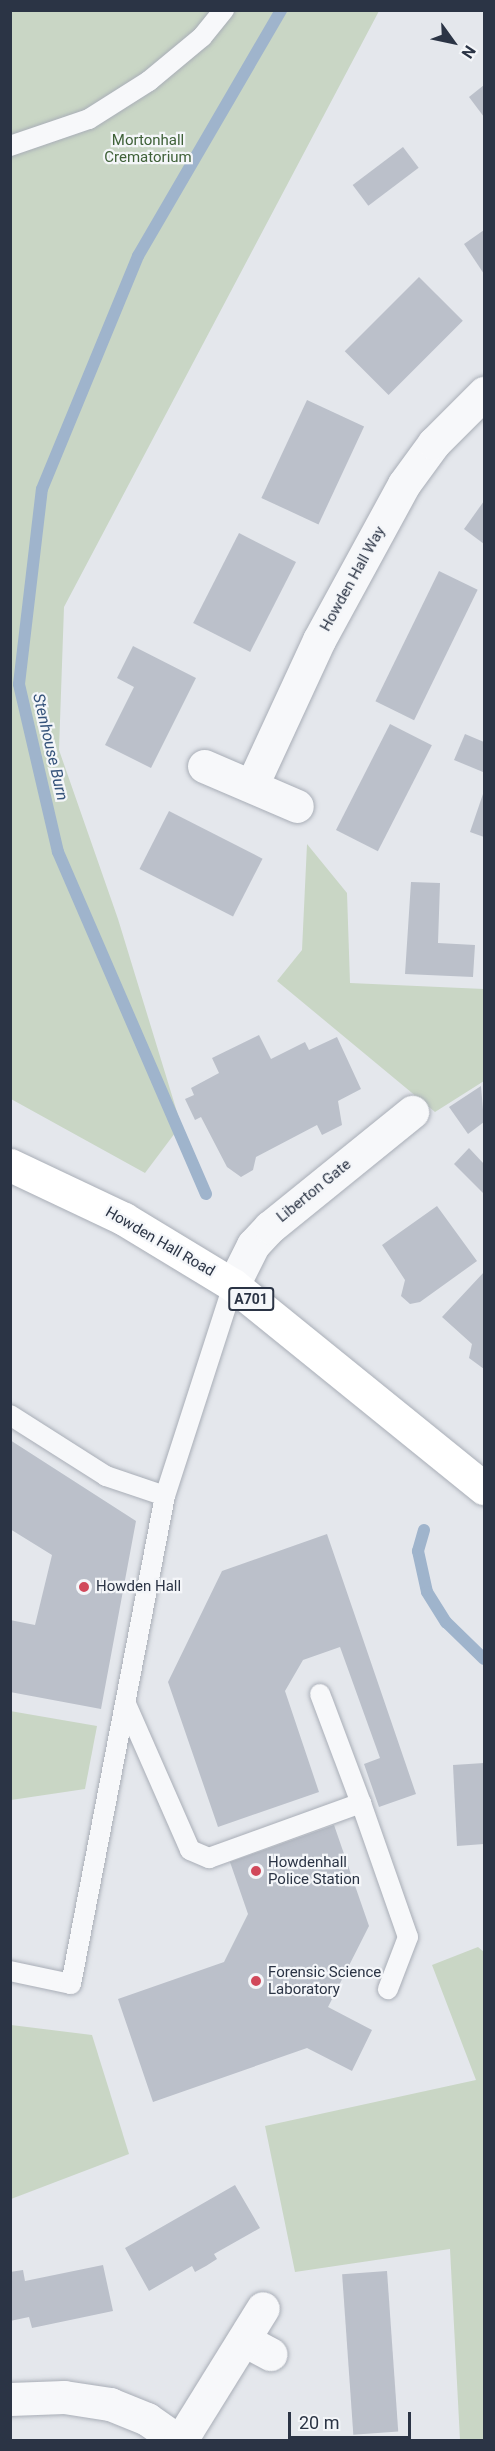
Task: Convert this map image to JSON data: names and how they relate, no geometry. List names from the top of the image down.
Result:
{
  "streets": {
    "main road": ["Howden Hall Road", "A701"],
    "street": ["Howden Hall Way", "Liberton Gate"]
  },
  "crossings": [
    ["Liberton Gate", "Howden Hall Road"]
  ],
  "water": ["Stenhouse Burn"],
  "parks": ["Mortonhall Crematorium"],
  "places": ["Howden Hall", "Howdenhall Police Station", "Forensic Science Laboratory"],
  "scale_bar": "20 m",
  "north": "bottom right"
}
